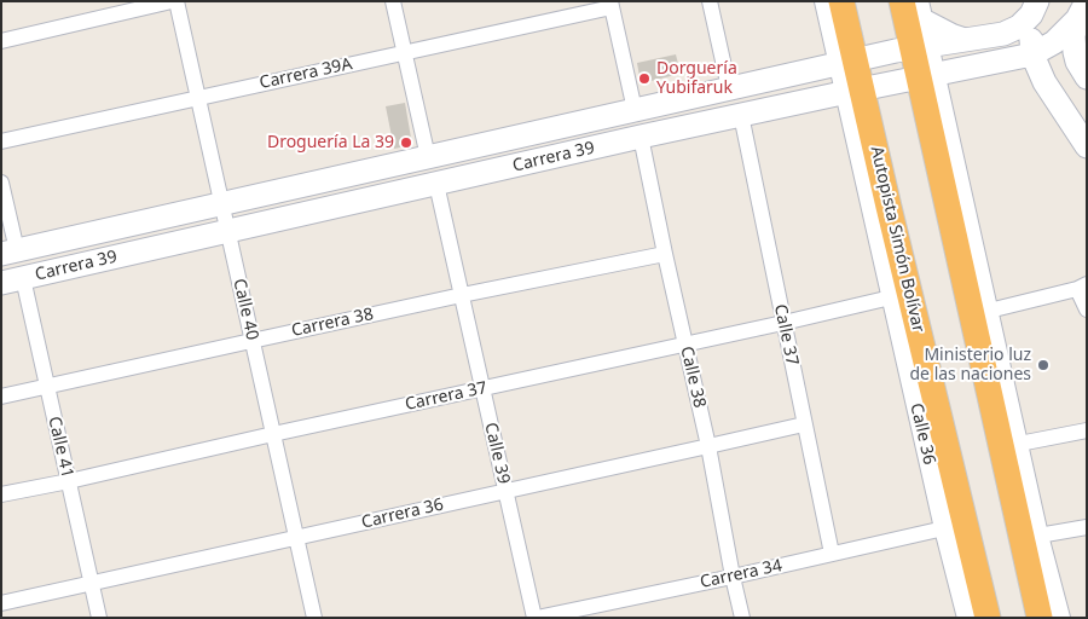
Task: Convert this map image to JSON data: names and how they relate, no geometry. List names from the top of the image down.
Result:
{
  "streets": {
    "highway": ["Autopista Simón Bolívar"],
    "main road": ["Carrera 39"],
    "street": [
      "Carrera 39A",
      "Calle 40",
      "Carrera 38",
      "Calle 37",
      "Calle 38",
      "Carrera 37",
      "Calle 36",
      "Calle 41",
      "Calle 39",
      "Carrera 36",
      "Carrera 34"
    ]
  },
  "crossings": [
    ["Carrera 39A", "Calle 40"],
    ["Carrera 39", "Autopista Simón Bolívar"],
    ["Carrera 39", "Calle 40"],
    ["Carrera 39", "Calle 37"],
    ["Carrera 39", "Calle 38"],
    ["Carrera 39", "Calle 41"],
    ["Carrera 39", "Calle 39"],
    ["Autopista Simón Bolívar", "Calle 36"],
    ["Calle 40", "Carrera 38"],
    ["Calle 40", "Carrera 37"],
    ["Calle 40", "Carrera 36"],
    ["Carrera 38", "Calle 38"],
    ["Carrera 38", "Calle 41"],
    ["Carrera 38", "Calle 39"],
    ["Calle 37", "Carrera 37"],
    ["Calle 37", "Carrera 36"],
    ["Calle 37", "Carrera 34"],
    ["Calle 38", "Carrera 37"],
    ["Calle 38", "Carrera 36"],
    ["Calle 38", "Carrera 34"],
    ["Carrera 37", "Calle 36"],
    ["Carrera 37", "Calle 41"],
    ["Carrera 37", "Calle 39"],
    ["Calle 36", "Carrera 34"],
    ["Calle 41", "Carrera 36"],
    ["Calle 39", "Carrera 36"],
    ["Calle 39", "Carrera 34"]
  ],
  "places": ["Dorguería Yubifaruk", "Droguería La 39", "Ministerio luz de las naciones"]
}
